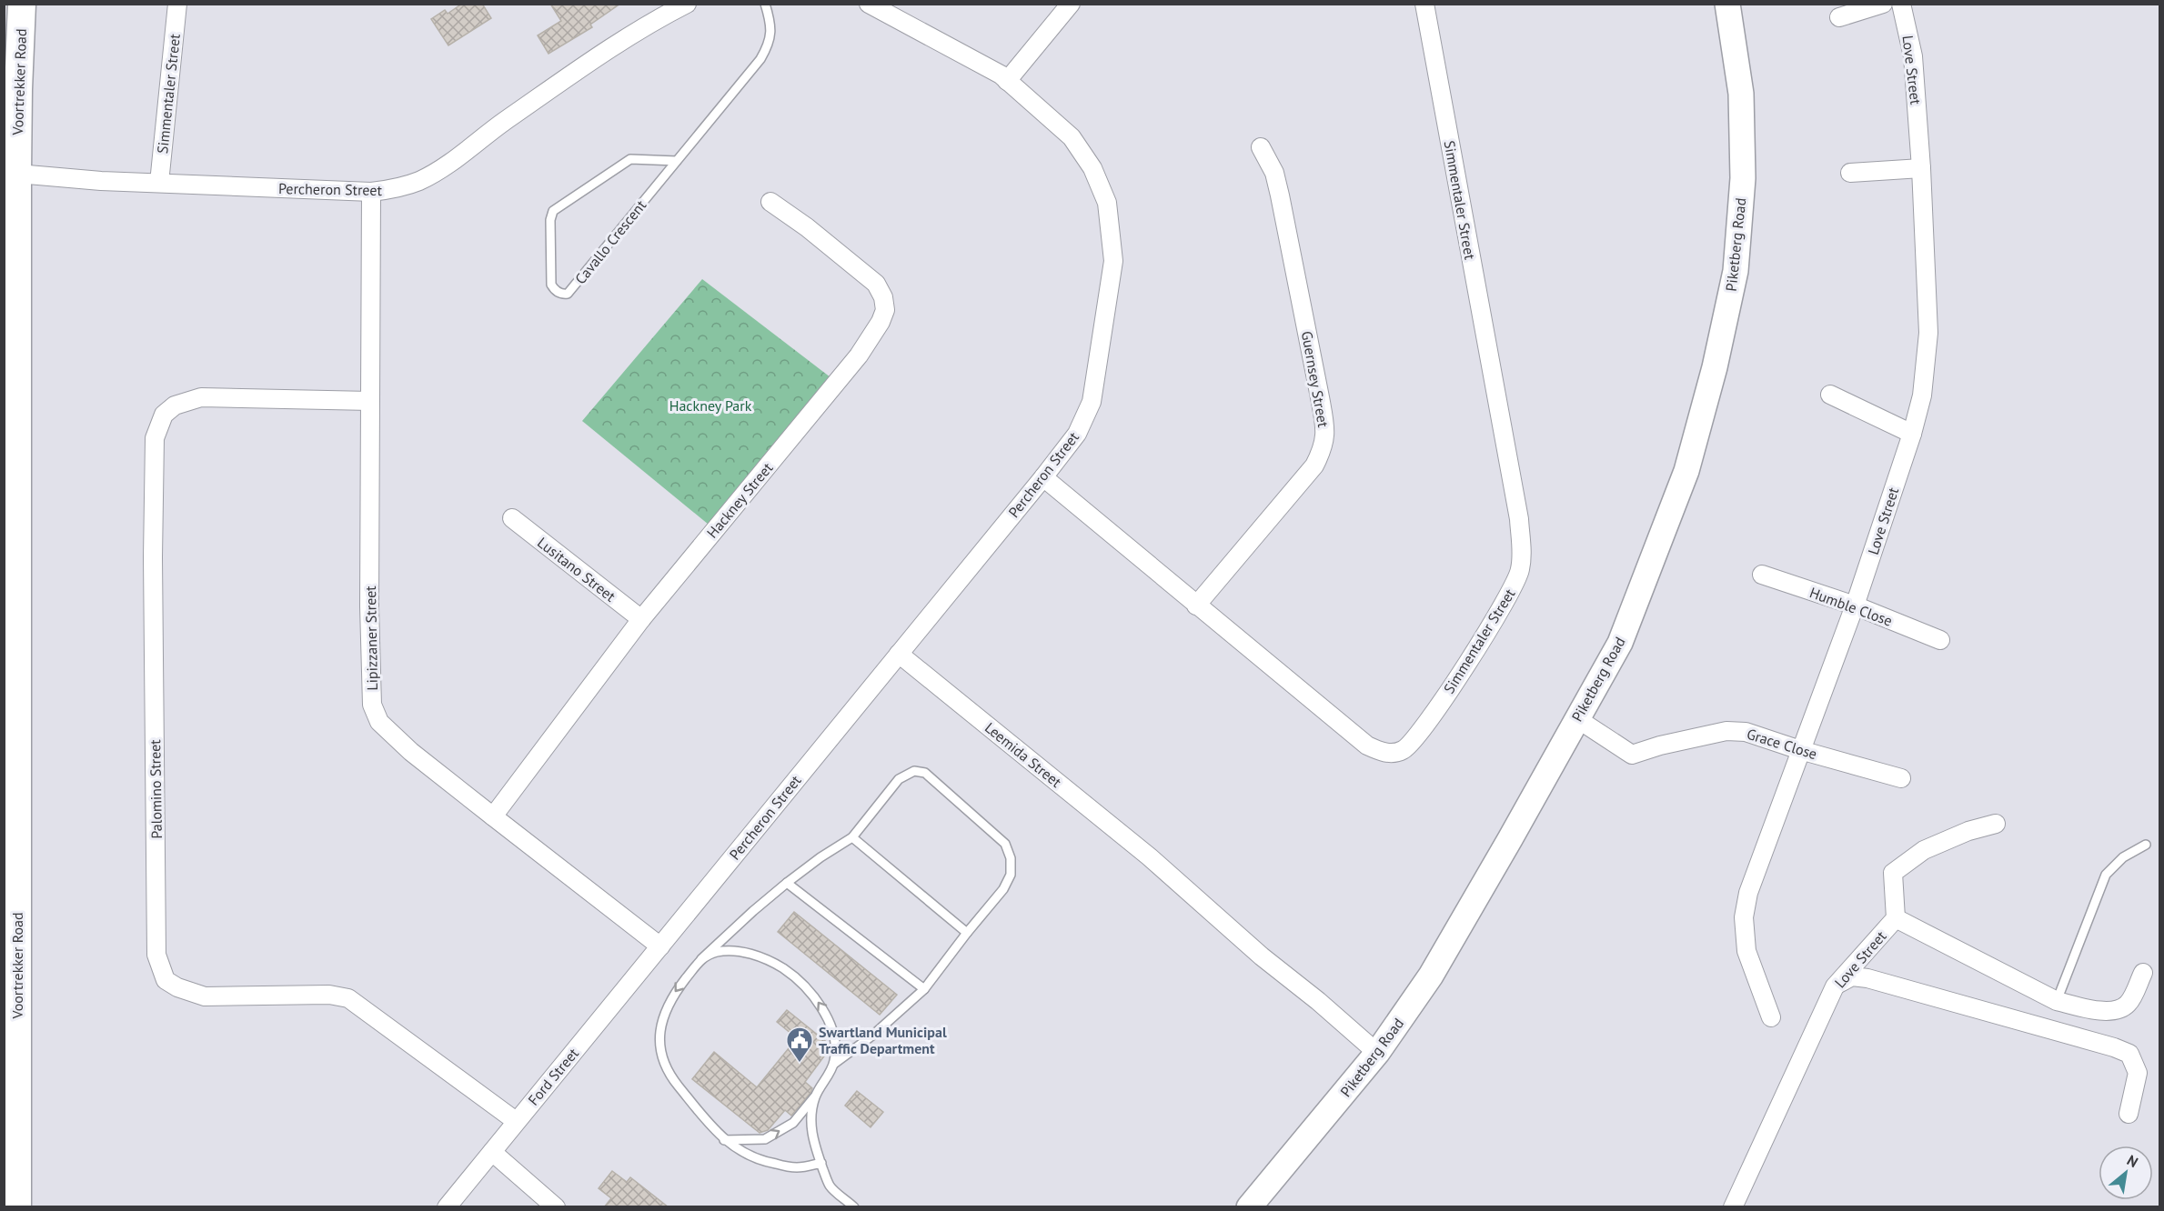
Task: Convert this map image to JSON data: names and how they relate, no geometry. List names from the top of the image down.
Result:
{
  "streets": {
    "main road": ["Voortrekker Road"],
    "street": [
      "Love Street",
      "Simmentaler Street",
      "Percheron Street",
      "Piketberg Road",
      "Guernsey Street",
      "Hackney Street",
      "Lusitano Street",
      "Humble Close",
      "Lipizzaner Street",
      "Grace Close",
      "Leemida Street",
      "Palomino Street",
      "Ford Street"
    ],
    "lane": ["Cavallo Crescent"]
  },
  "crossings": [
    ["Love Street", "Humble Close"],
    ["Love Street", "Grace Close"],
    ["Voortrekker Road", "Percheron Street"],
    ["Simmentaler Street", "Percheron Street"],
    ["Simmentaler Street", "Guernsey Street"],
    ["Percheron Street", "Lipizzaner Street"],
    ["Percheron Street", "Leemida Street"],
    ["Percheron Street", "Ford Street"],
    ["Piketberg Road", "Grace Close"],
    ["Piketberg Road", "Leemida Street"],
    ["Hackney Street", "Lusitano Street"],
    ["Hackney Street", "Lipizzaner Street"],
    ["Lipizzaner Street", "Palomino Street"],
    ["Lipizzaner Street", "Ford Street"],
    ["Palomino Street", "Ford Street"]
  ],
  "parks": ["Hackney Park"],
  "places": {
    "public building": ["Swartland Municipal Traffic Department"]
  },
  "north": "top right"
}
